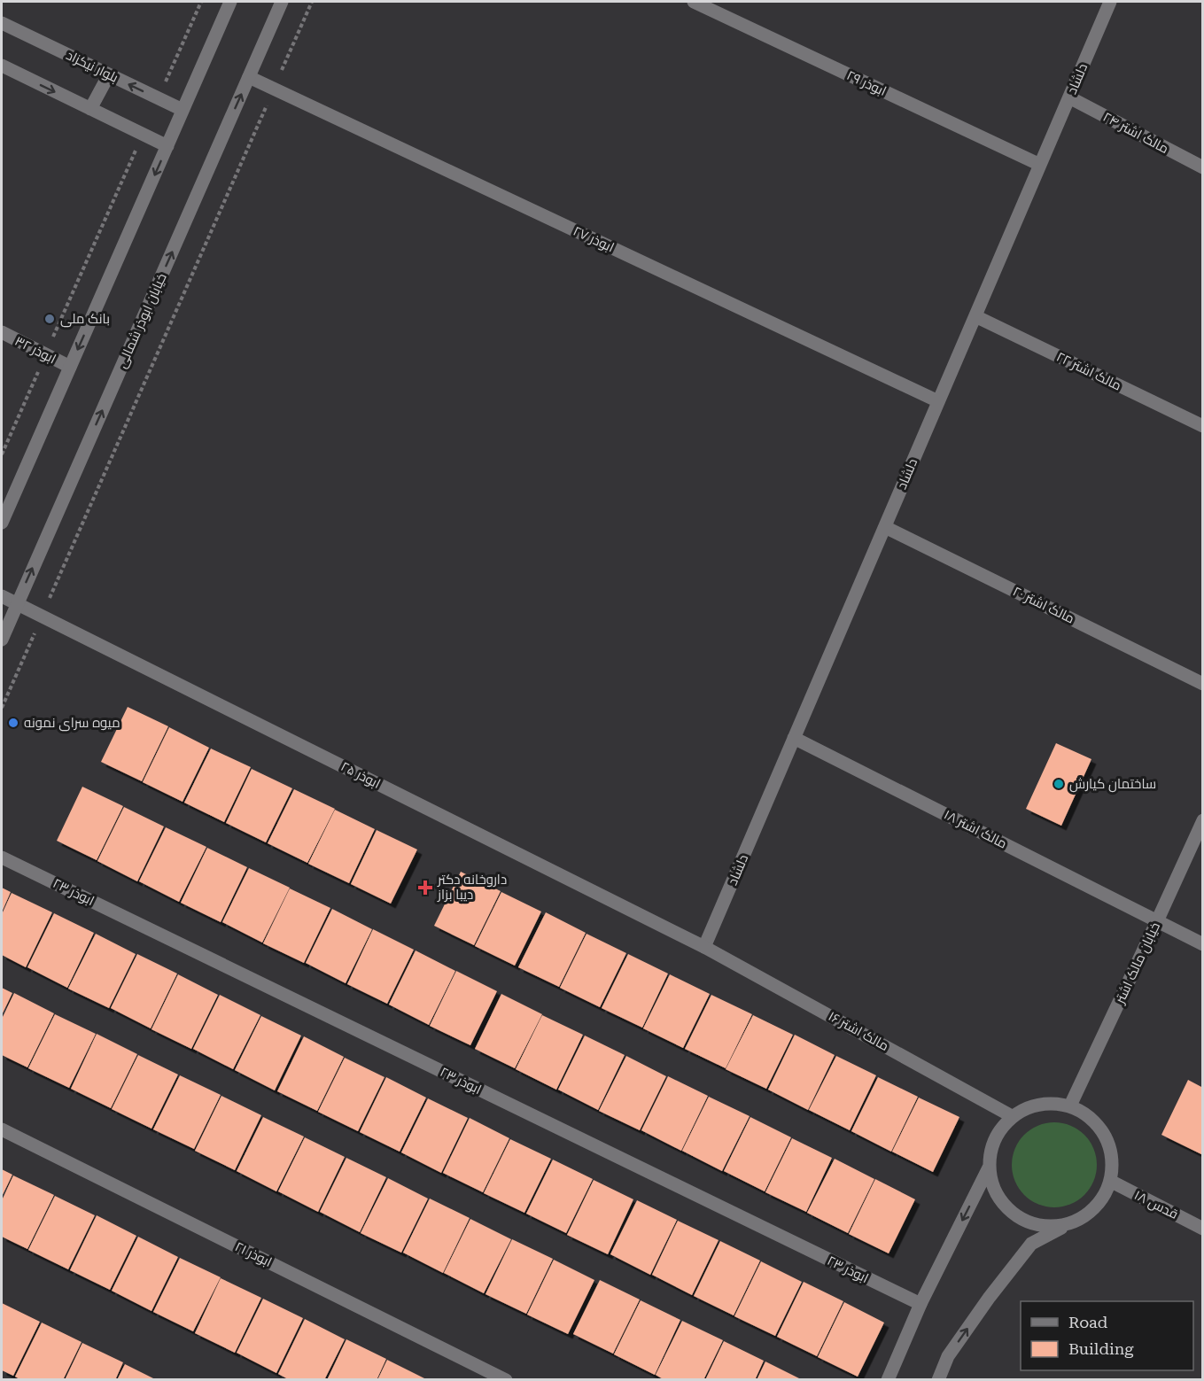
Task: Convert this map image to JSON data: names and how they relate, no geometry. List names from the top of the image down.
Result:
{
  "streets": {
    "street": [
      "بلوار نیکزاد",
      "دلشاد",
      "ابوذر ۲۹",
      "مالک اشتر ۲۴",
      "ابوذر ۲۷",
      "خیابان ابوذر شمالی",
      "ابوذر ۳۲",
      "مالک اشتر ۲۲",
      "مالک اشتر ۲۰",
      "ابوذر ۲۵",
      "مالک اشتر ۱۸",
      "ابوذر ۲۳",
      "خیابان مالک اشتر",
      "مالک اشتر ۱۶",
      "قدس ۱۸",
      "ابوذر ۲۱"
    ]
  },
  "crossings": [
    ["دلشاد", "ابوذر ۲۹"],
    ["دلشاد", "مالک اشتر ۲۴"],
    ["دلشاد", "ابوذر ۲۷"],
    ["دلشاد", "مالک اشتر ۲۲"],
    ["دلشاد", "مالک اشتر ۲۰"],
    ["دلشاد", "ابوذر ۲۵"],
    ["دلشاد", "مالک اشتر ۱۸"],
    ["دلشاد", "مالک اشتر ۱۶"],
    ["ابوذر ۲۷", "خیابان ابوذر شمالی"],
    ["خیابان ابوذر شمالی", "ابوذر ۲۵"],
    ["ابوذر ۲۵", "مالک اشتر ۱۶"],
    ["مالک اشتر ۱۸", "خیابان مالک اشتر"],
    ["خیابان مالک اشتر", "مالک اشتر ۱۶"],
    ["خیابان مالک اشتر", "قدس ۱۸"],
    ["مالک اشتر ۱۶", "قدس ۱۸"]
  ],
  "places": {
    "other": ["بانک ملی", "میوه سرای نمونه", "ساختمان کیارش"],
    "health": ["داروخانه دکتر دیبا بزاز"]
  },
  "legend": ["Road", "Building"]
}
